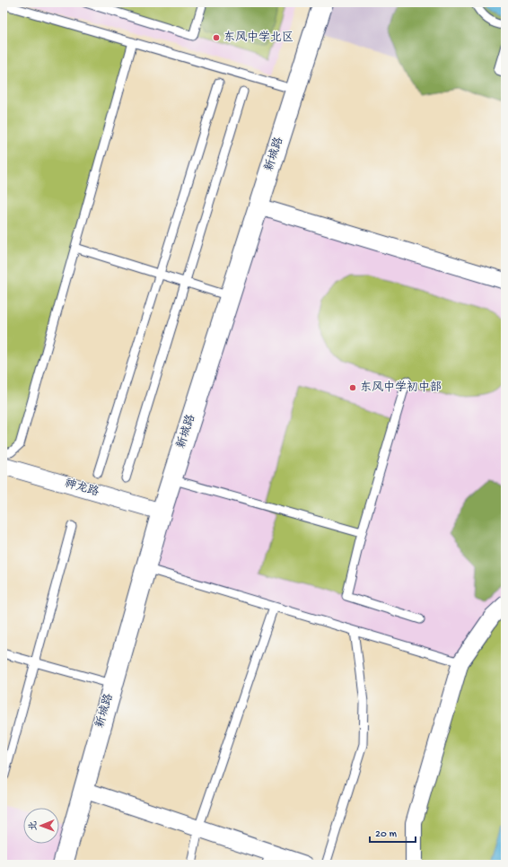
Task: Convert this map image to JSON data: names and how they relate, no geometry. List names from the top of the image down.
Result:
{
  "streets": {
    "street": ["新城路", "神龙路"]
  },
  "crossings": [
    ["新城路", "神龙路"]
  ],
  "places": ["东风中学北区", "东风中学初中部"],
  "scale_bar": "20 m",
  "north": "left"
}
